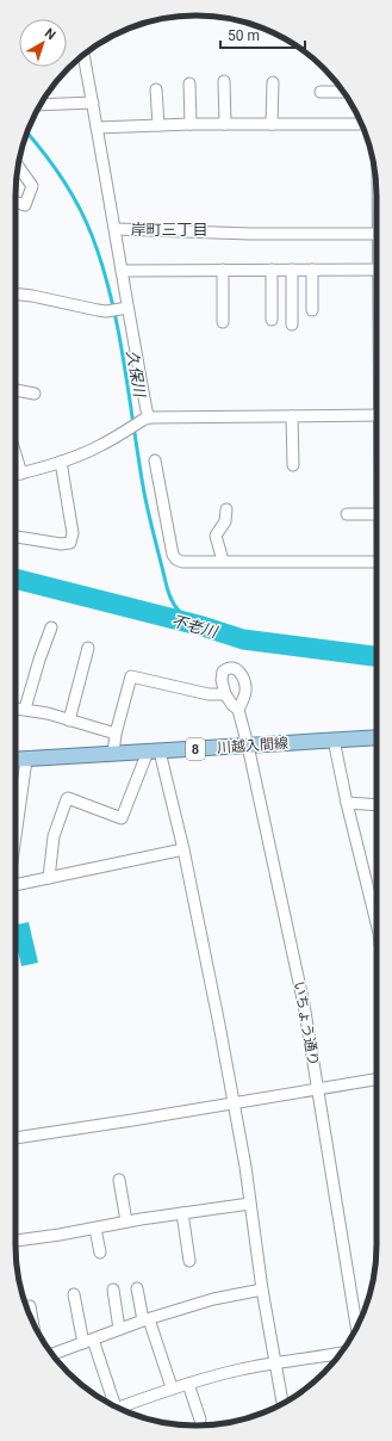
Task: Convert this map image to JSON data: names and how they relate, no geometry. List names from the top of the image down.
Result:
{
  "streets": {
    "main road": ["川越入間線", "8"],
    "street": ["いちょう通り"]
  },
  "crossings": [
    ["川越入間線", "いちょう通り"]
  ],
  "districts": ["岸町三丁目"],
  "water": ["久保川", "不老川"],
  "scale_bar": "50 m",
  "north": "top right"
}
